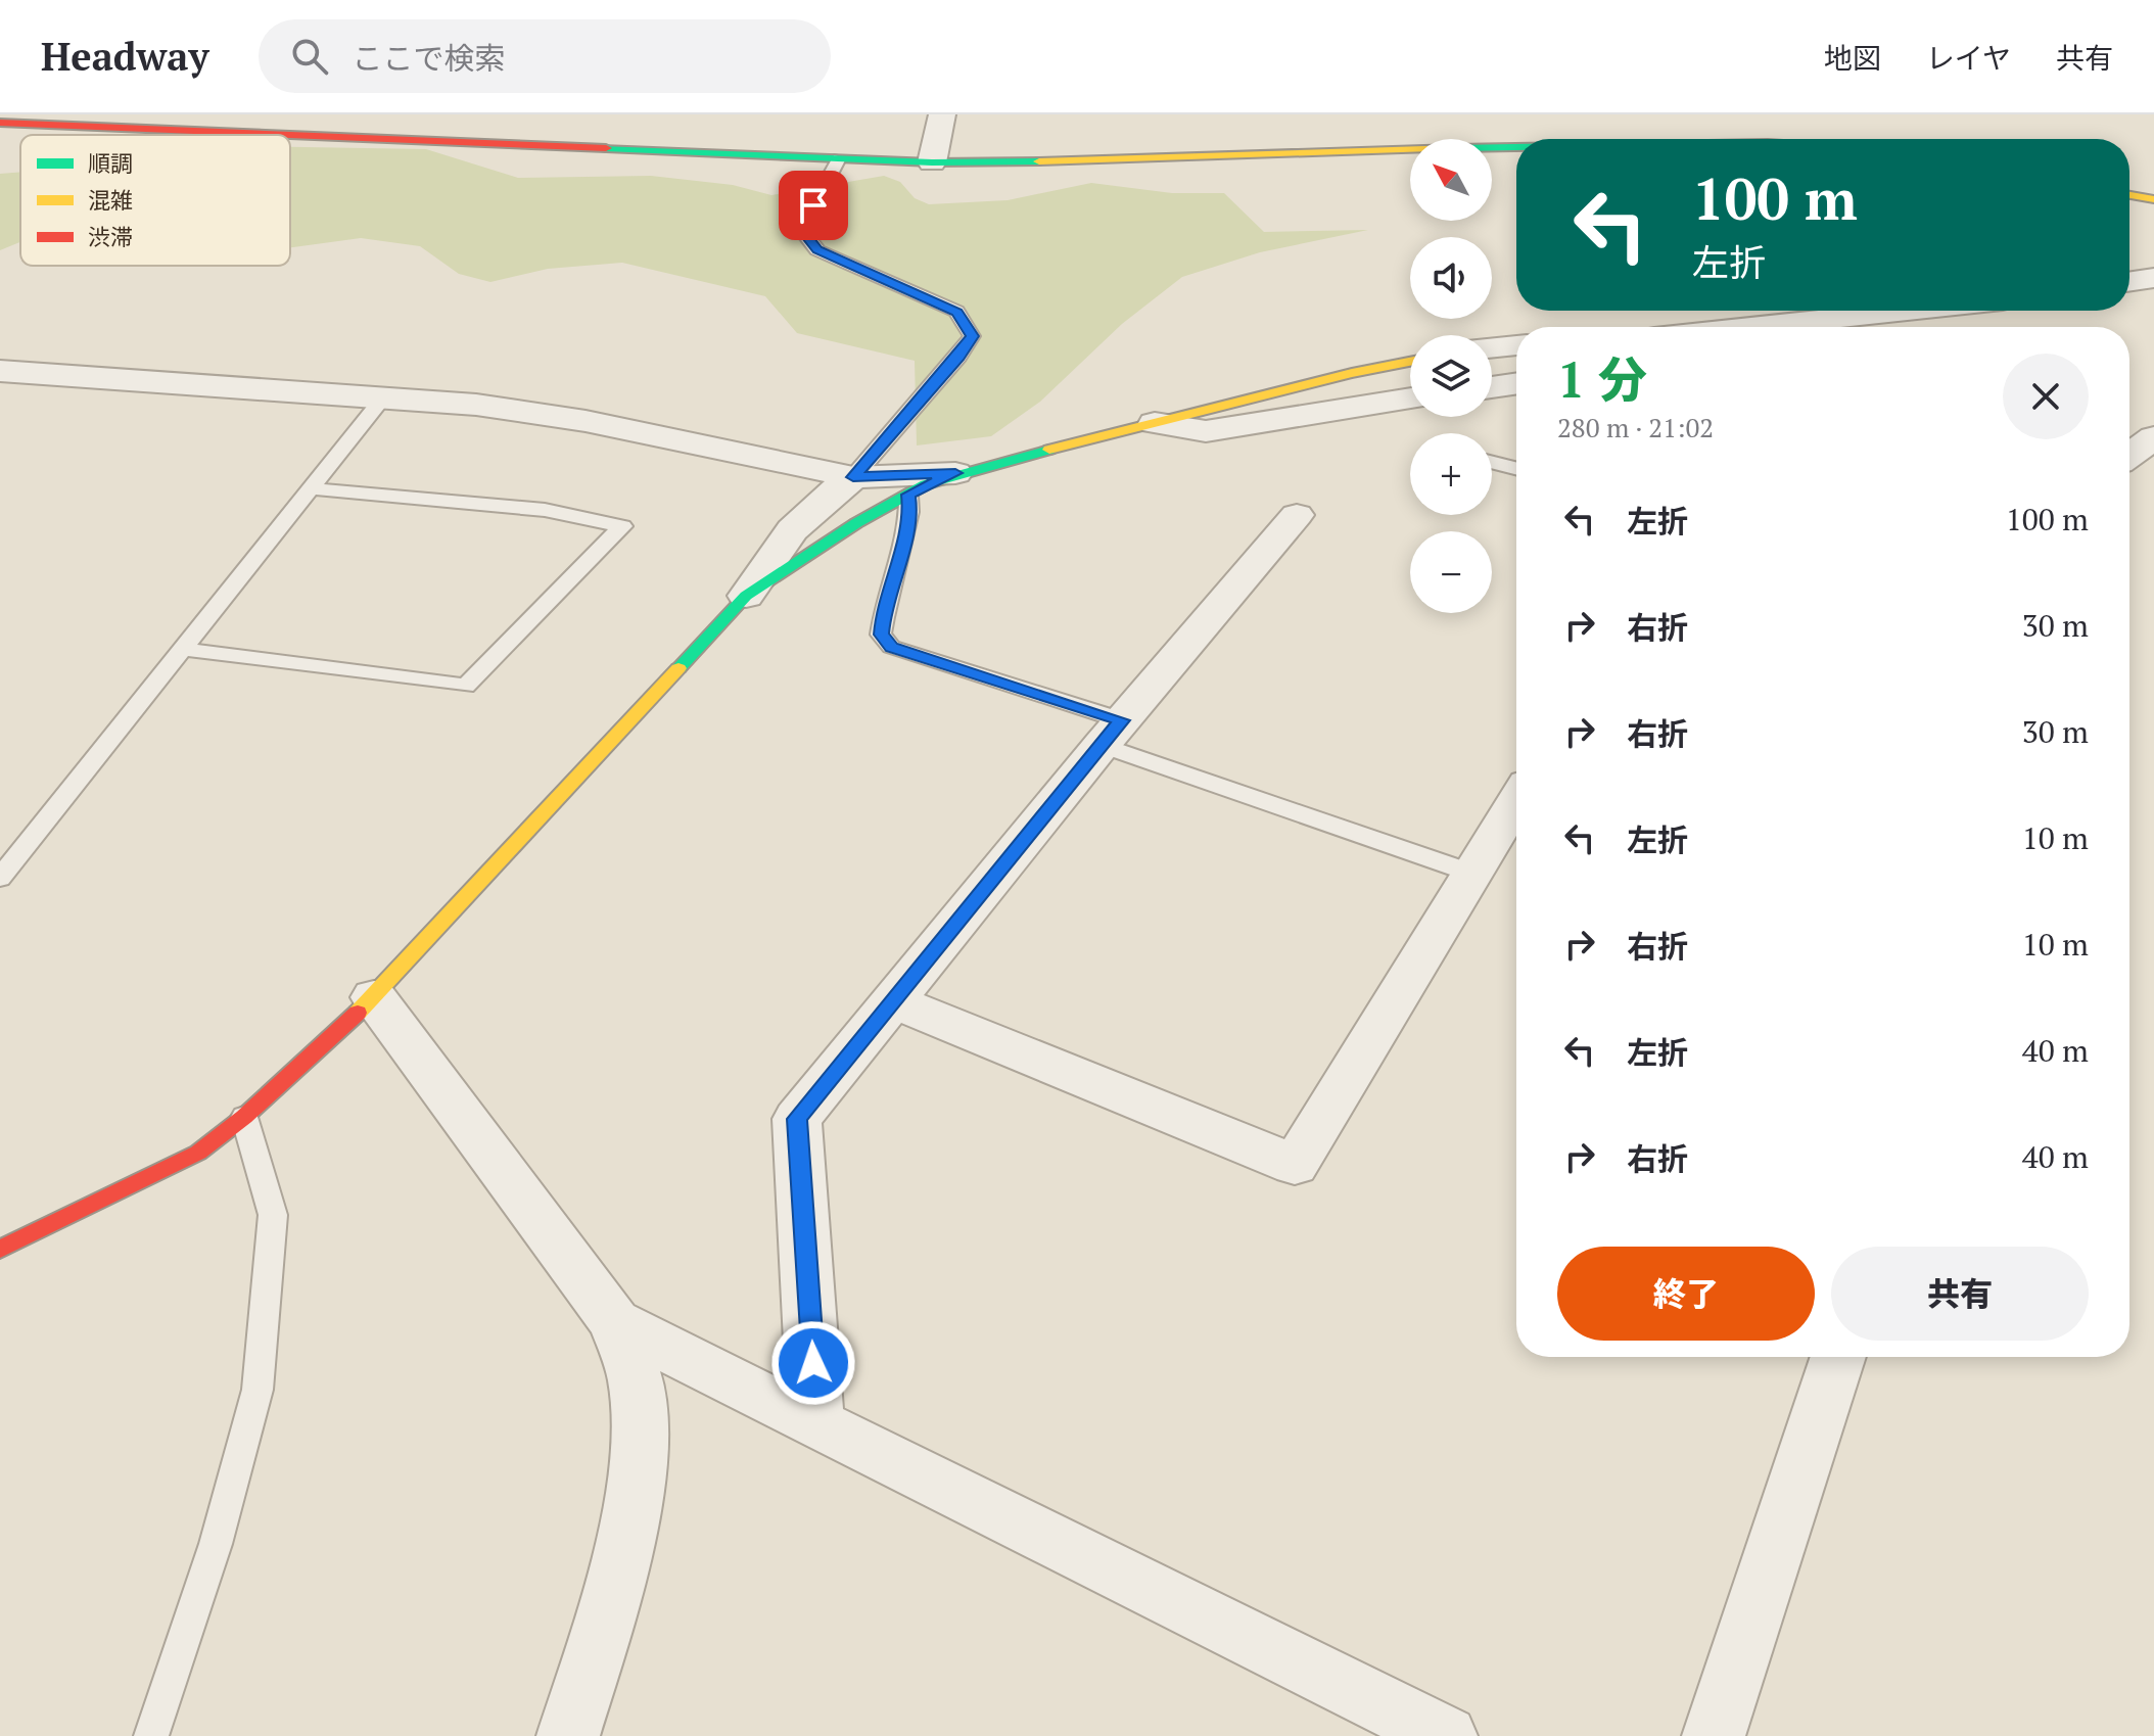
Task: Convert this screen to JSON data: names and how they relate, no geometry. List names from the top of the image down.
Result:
{
  "legend": ["順調", "混雑", "渋滞"],
  "north": "top left",
  "page": {
    "header": "Headway",
    "search": "ここで検索",
    "nav": ["地図", "レイヤ", "共有"],
    "map_buttons": ["+", "−"],
    "turn": ["100 m", "左折"],
    "heading": ["1 分", "280 m · 21:02"],
    "list": [
      {
        "name": "左折",
        "value": "100 m"
      },
      {
        "name": "右折",
        "value": "30 m"
      },
      {
        "name": "右折",
        "value": "30 m"
      },
      {
        "name": "左折",
        "value": "10 m"
      },
      {
        "name": "右折",
        "value": "10 m"
      },
      {
        "name": "左折",
        "value": "40 m"
      },
      {
        "name": "右折",
        "value": "40 m"
      }
    ],
    "buttons": ["終了", "共有"]
  }
}
